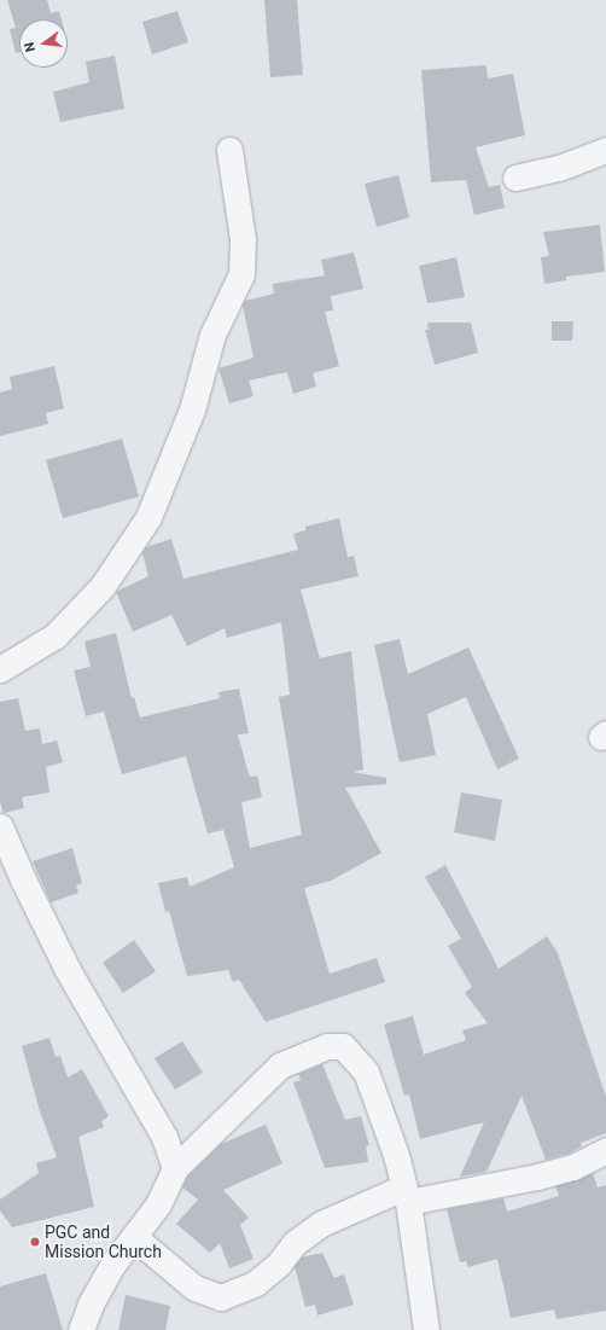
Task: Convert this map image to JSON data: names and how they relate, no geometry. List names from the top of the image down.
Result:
{
  "places": ["PGC and Mission Church"],
  "north": "left"
}
